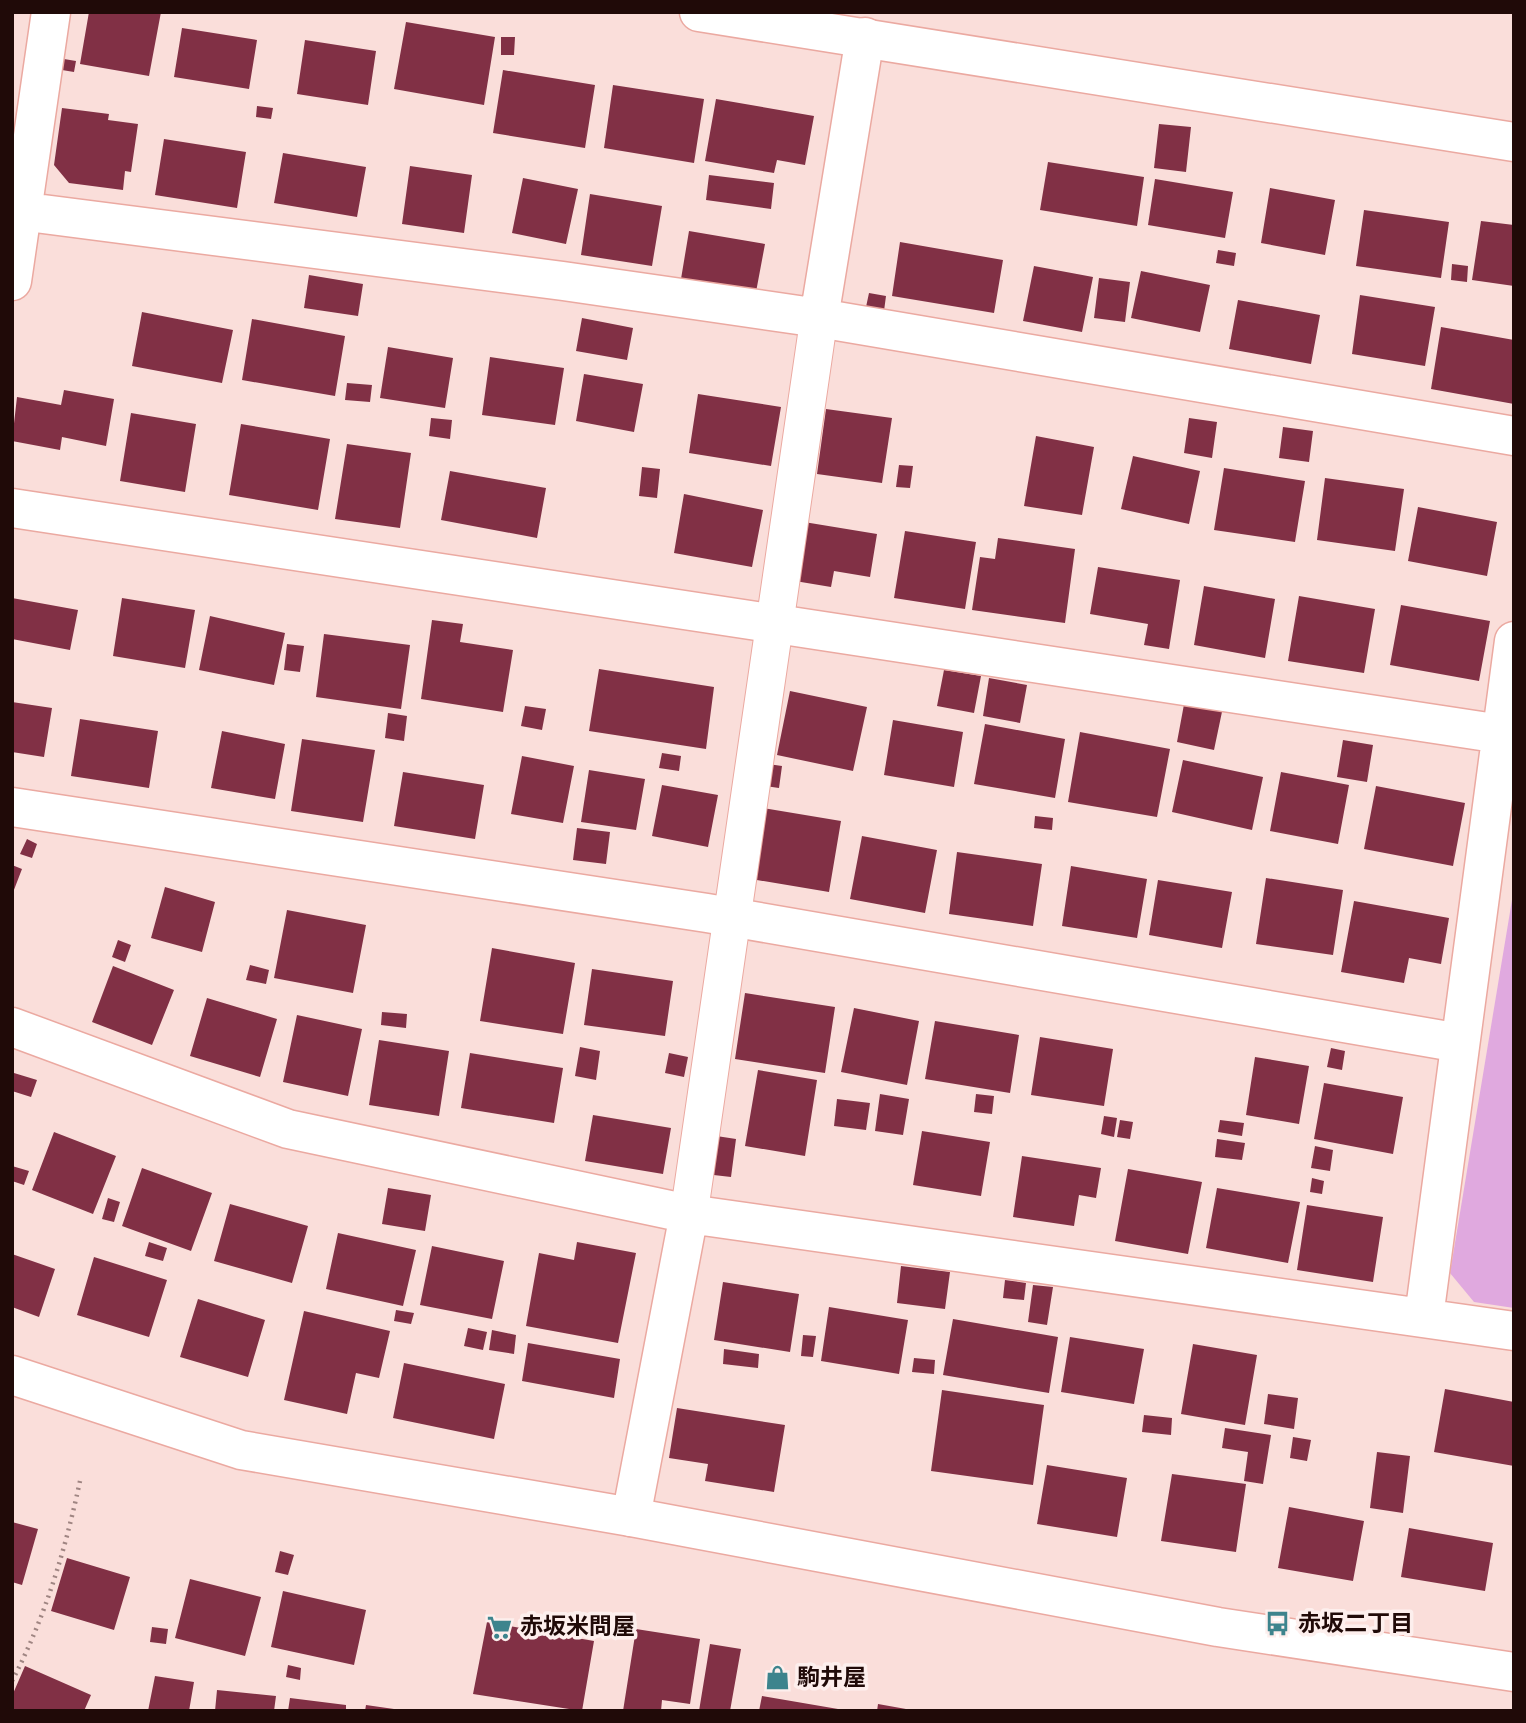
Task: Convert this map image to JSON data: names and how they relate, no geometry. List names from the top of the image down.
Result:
{
  "places": {
    "bus stop": ["赤坂二丁目"],
    "supermarket": ["赤坂米問屋"],
    "shop": ["駒井屋"]
  }
}
